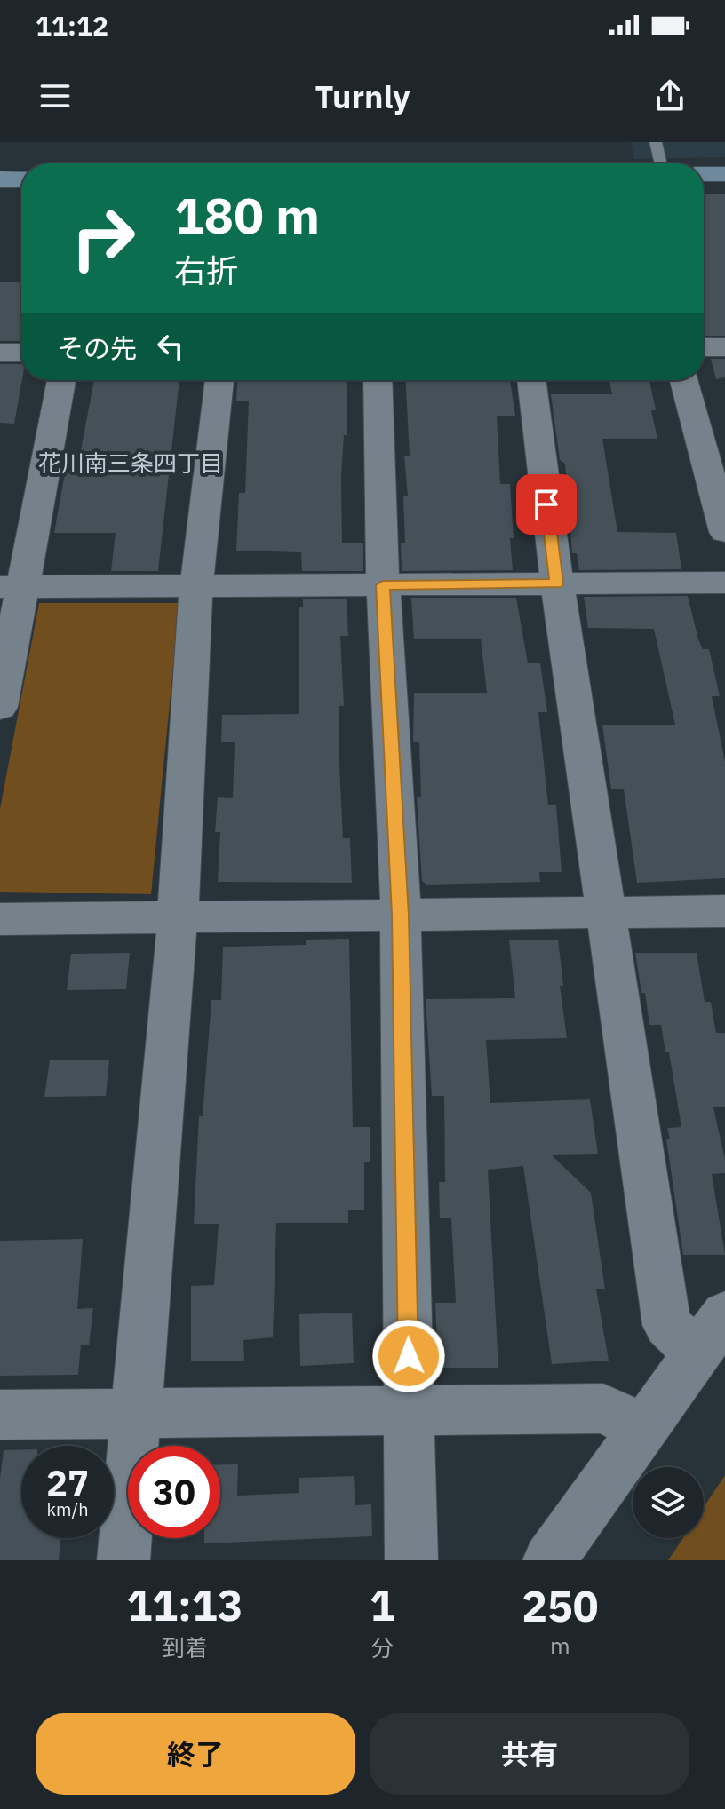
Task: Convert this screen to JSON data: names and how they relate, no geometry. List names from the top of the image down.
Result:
{
  "districts": ["花川南三条四丁目"],
  "page": {
    "status": "11:12",
    "header": "Turnly",
    "turn": ["180 m", "右折"],
    "then": "その先",
    "speed": "27 km/h",
    "limit": "30",
    "eta": [
      "11:13",
      "到着",
      "1",
      "分",
      "250",
      "m"
    ],
    "buttons": ["終了", "共有"]
  }
}
